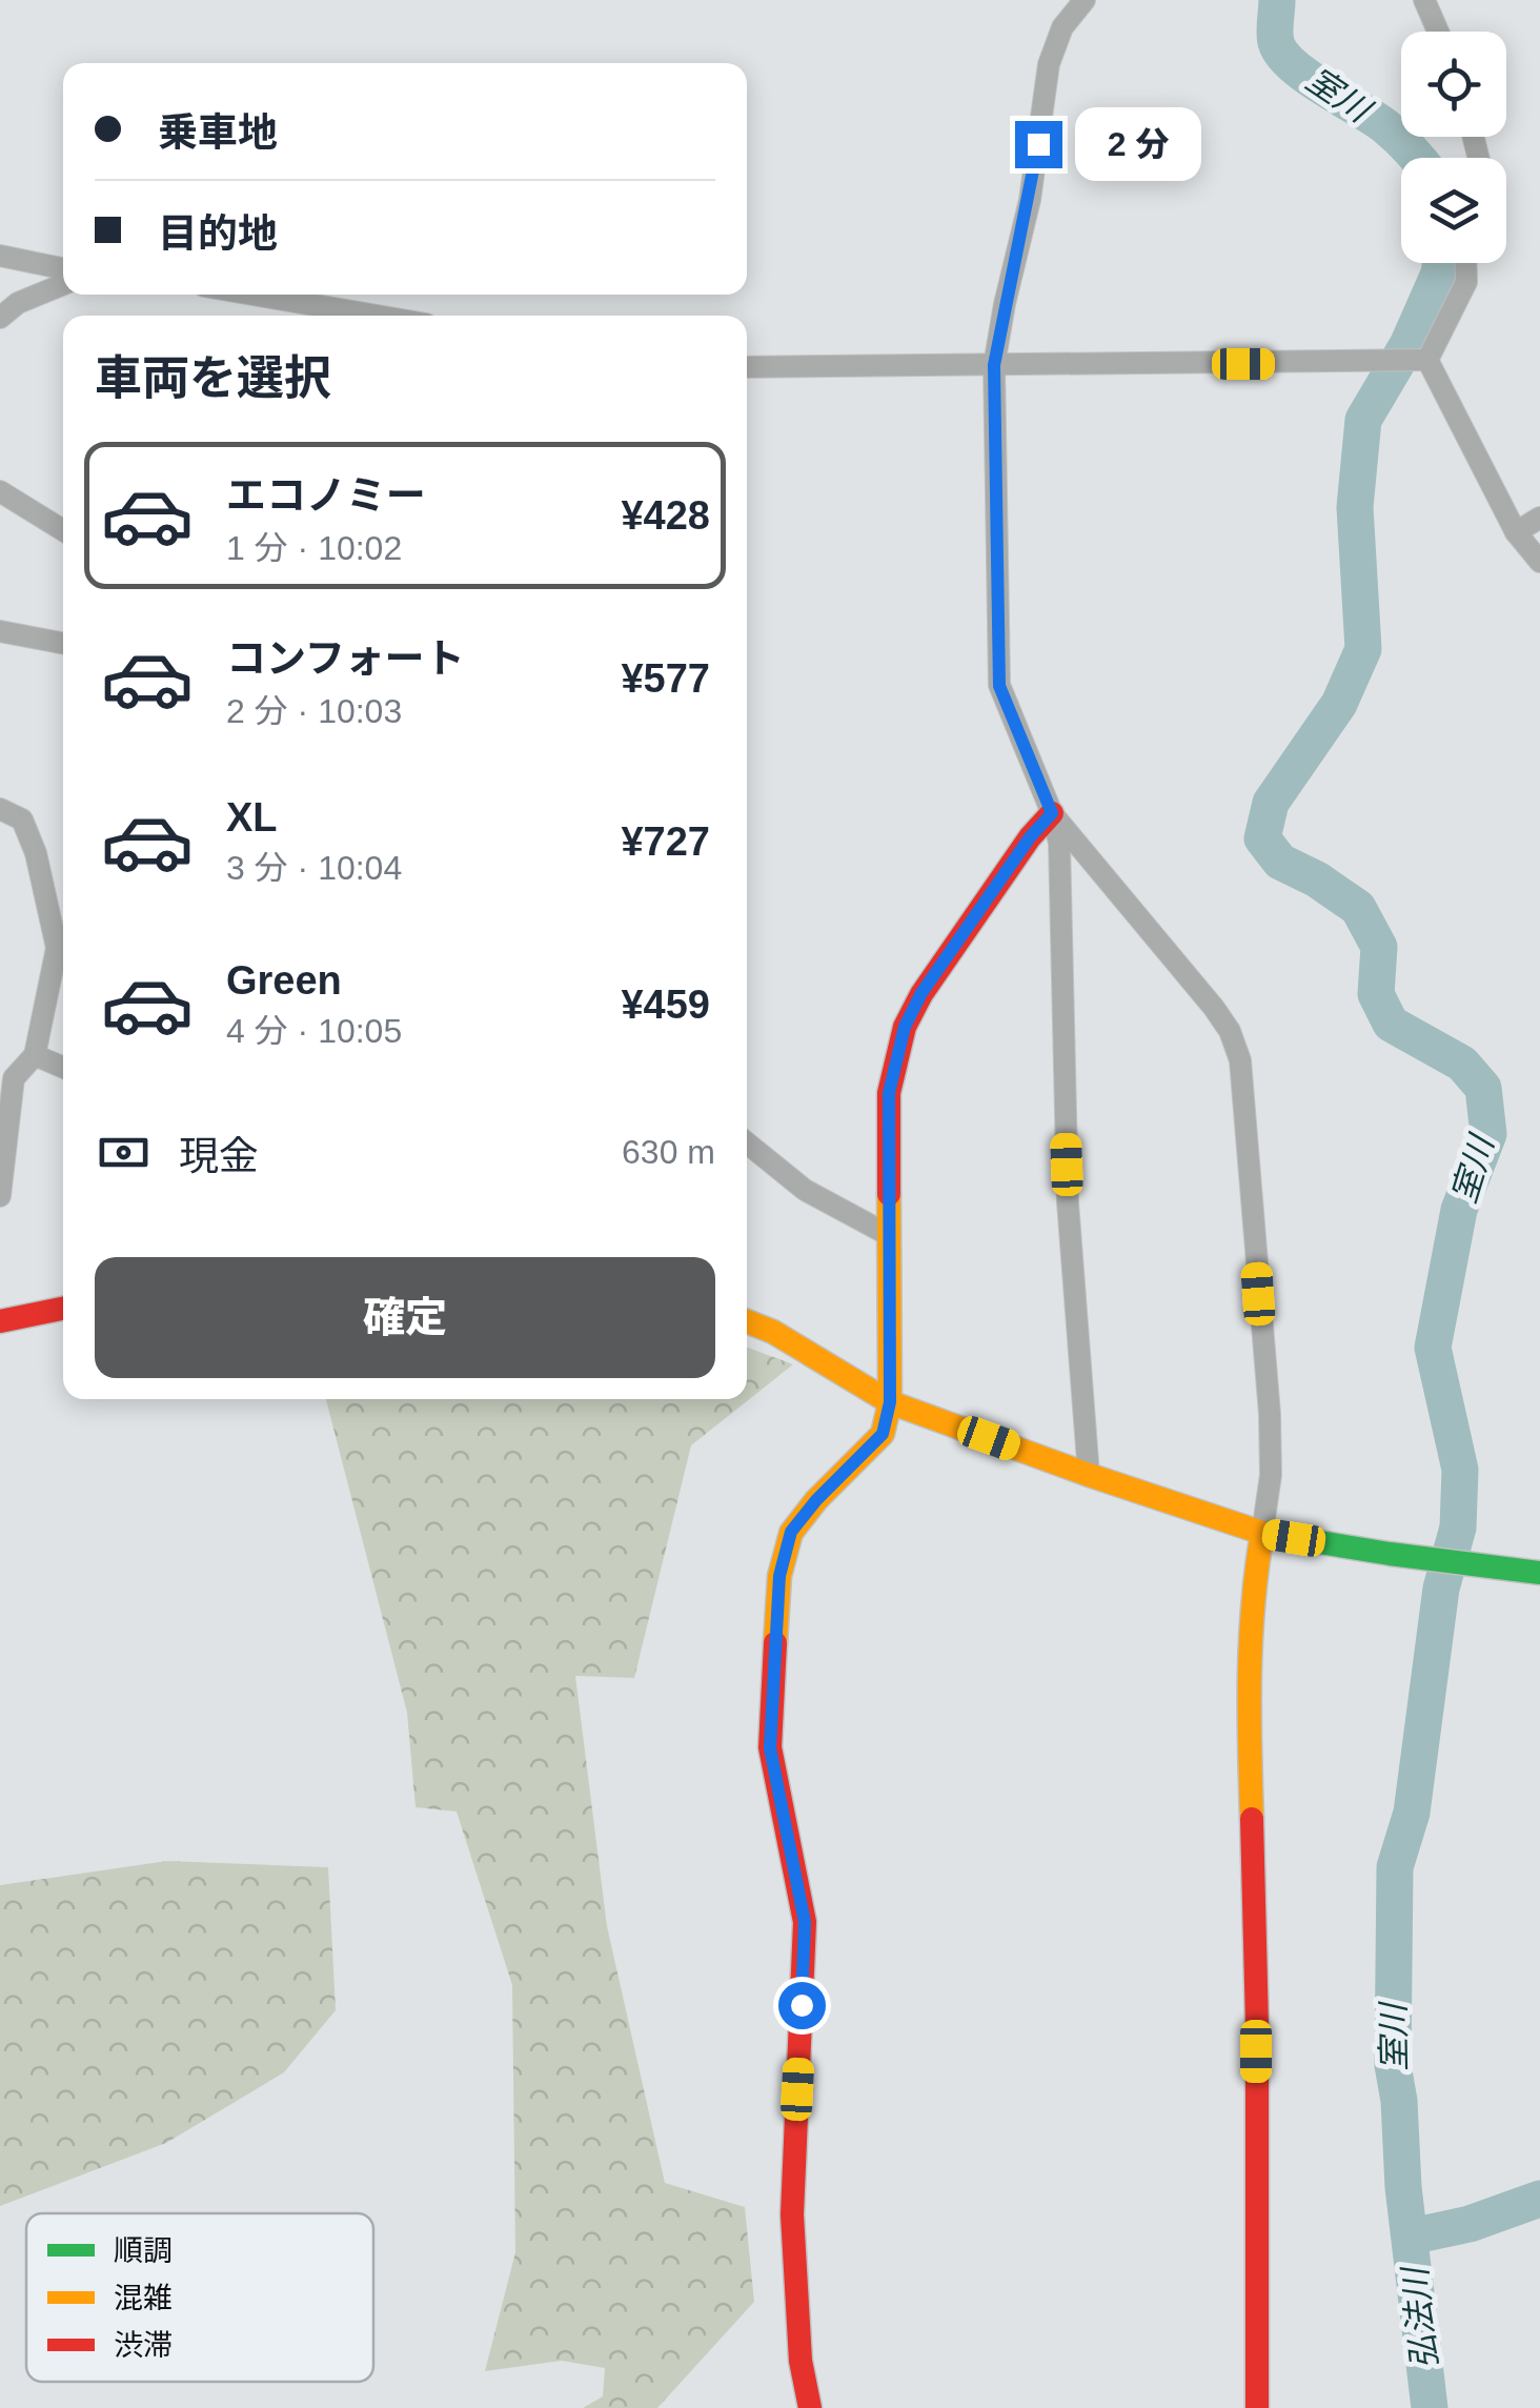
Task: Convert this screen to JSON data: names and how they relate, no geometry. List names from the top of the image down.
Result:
{
  "water": ["室川", "弘法川"],
  "legend": ["順調", "混雑", "渋滞"],
  "page": {
    "banner": ["乗車地", "目的地"],
    "bubble": "2 分",
    "heading": "車両を選択",
    "list": [
      {
        "name": "エコノミー",
        "note": "1 分 · 10:02",
        "value": "¥428"
      },
      {
        "name": "コンフォート",
        "note": "2 分 · 10:03",
        "value": "¥577"
      },
      {
        "name": "XL",
        "note": "3 分 · 10:04",
        "value": "¥727"
      },
      {
        "name": "Green",
        "note": "4 分 · 10:05",
        "value": "¥459"
      }
    ],
    "pay": ["現金", "630 m"],
    "buttons": "確定"
  }
}
